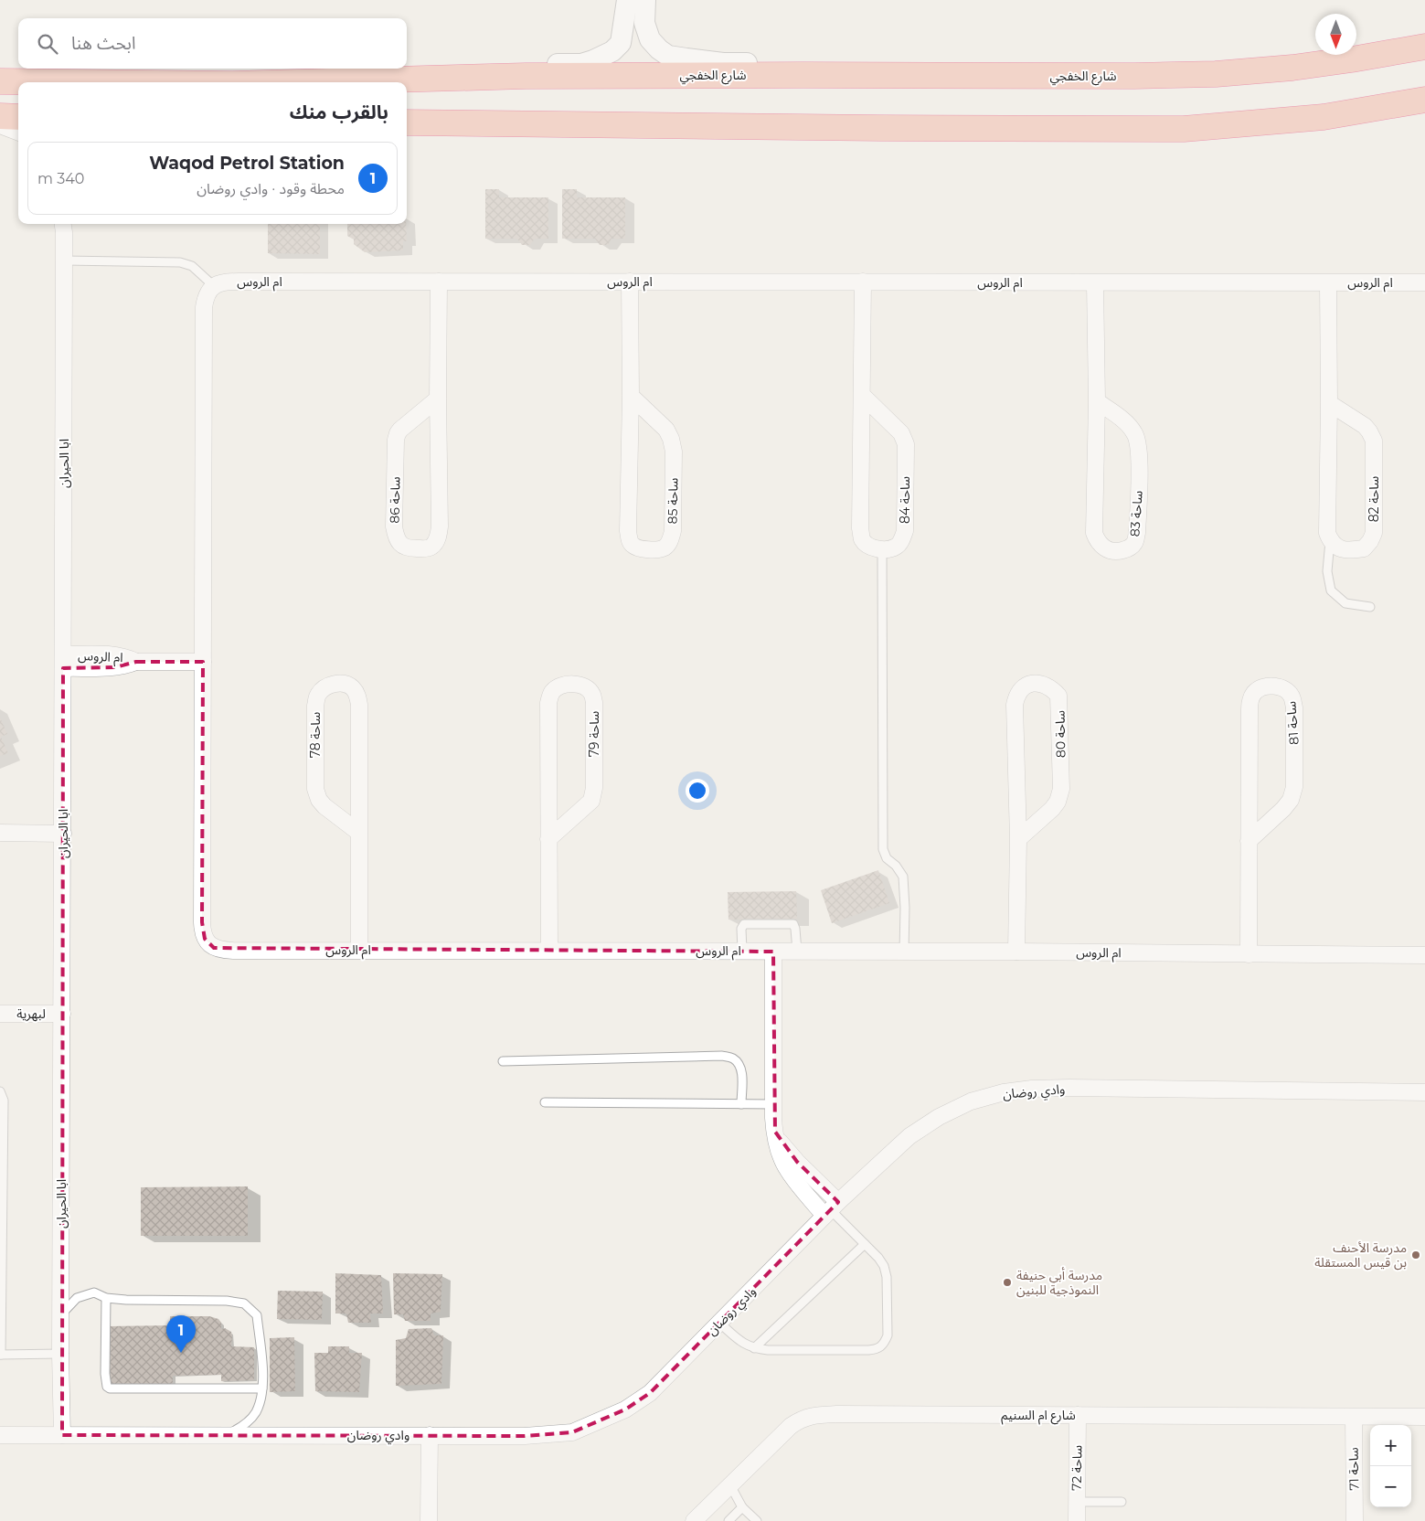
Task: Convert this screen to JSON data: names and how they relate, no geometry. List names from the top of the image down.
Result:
{
  "streets": {
    "highway": ["شارع الخفجي"],
    "street": [
      "ام الروس",
      "ابا الحيران",
      "ساحة 82",
      "ساحة 86",
      "ساحة 84",
      "ساحة 85",
      "ساحة 83",
      "ساحة 81",
      "ساحة 79",
      "ساحة 80",
      "ساحة 78",
      "لبهرية",
      "وادي روضان",
      "شارع ام السنيم",
      "ساحة 72",
      "ساحة 71"
    ]
  },
  "crossings": [
    ["ام الروس", "ابا الحيران"],
    ["ام الروس", "ساحة 86"],
    ["ام الروس", "ساحة 85"],
    ["ام الروس", "ساحة 83"],
    ["ام الروس", "ساحة 81"],
    ["ام الروس", "ساحة 79"],
    ["ام الروس", "ساحة 80"],
    ["ام الروس", "ساحة 78"],
    ["ابا الحيران", "لبهرية"],
    ["ابا الحيران", "وادي روضان"],
    ["شارع ام السنيم", "ساحة 72"],
    ["شارع ام السنيم", "ساحة 71"]
  ],
  "places": ["مدرسة الأحنف بن قيس المستقلة", "مدرسة أبي حنيفة النموذجية للبنين"],
  "north": "bottom",
  "page": {
    "search": "ابحث هنا",
    "heading": "بالقرب منك",
    "list": [
      {
        "mark": "1",
        "name": "Waqod Petrol Station",
        "note": "محطة وقود · وادي روضان",
        "value": "340 m"
      }
    ],
    "pins": "1",
    "map_buttons": ["+", "−"]
  }
}
